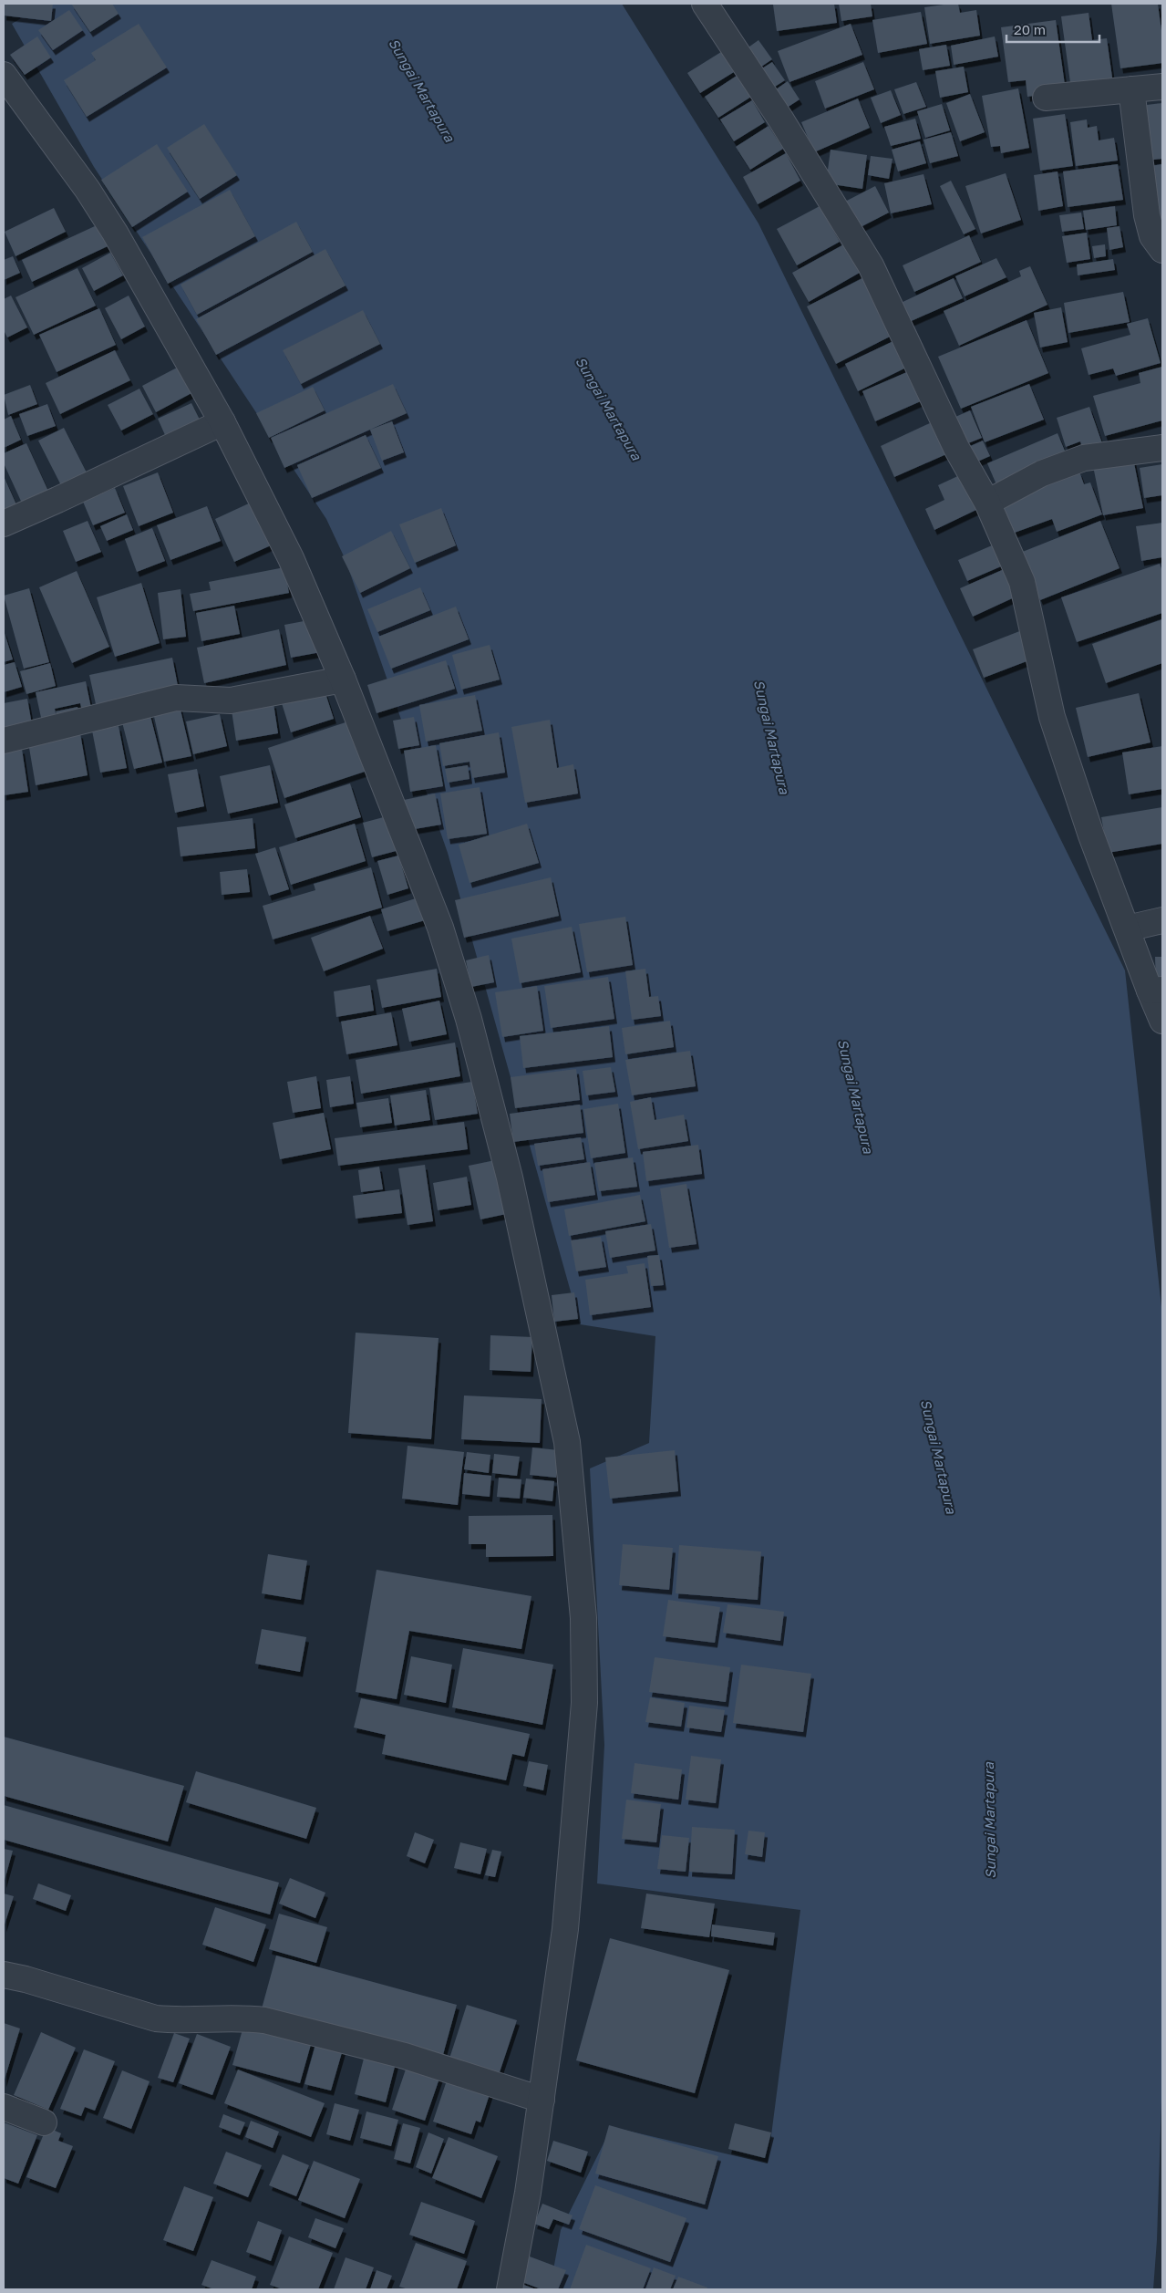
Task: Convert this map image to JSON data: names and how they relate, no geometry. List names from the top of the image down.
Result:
{
  "water": ["Sungai Martapura"],
  "scale_bar": "20 m"
}
